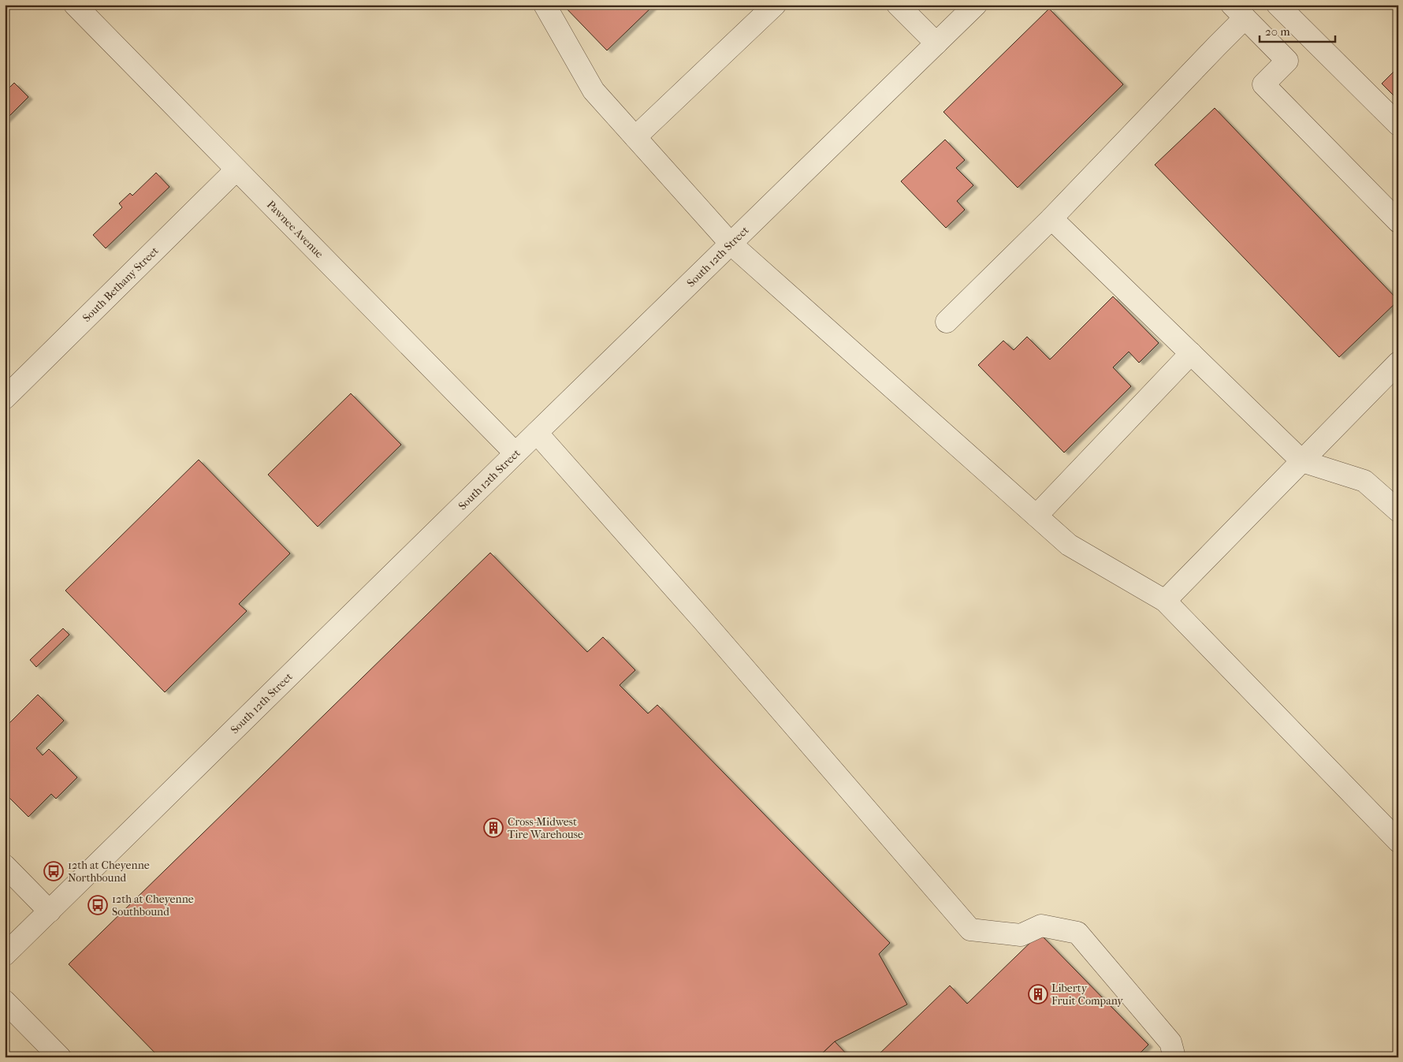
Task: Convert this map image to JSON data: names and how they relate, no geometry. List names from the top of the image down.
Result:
{
  "streets": {
    "street": ["Pawnee Avenue", "South 12th Street", "South Bethany Street"]
  },
  "crossings": [
    ["Pawnee Avenue", "South 12th Street"],
    ["Pawnee Avenue", "South Bethany Street"]
  ],
  "places": {
    "building": ["Cross-Midwest Tire Warehouse", "Liberty Fruit Company"],
    "bus stop": ["12th at Cheyenne Northbound", "12th at Cheyenne Southbound"]
  },
  "scale_bar": "20 m"
}
